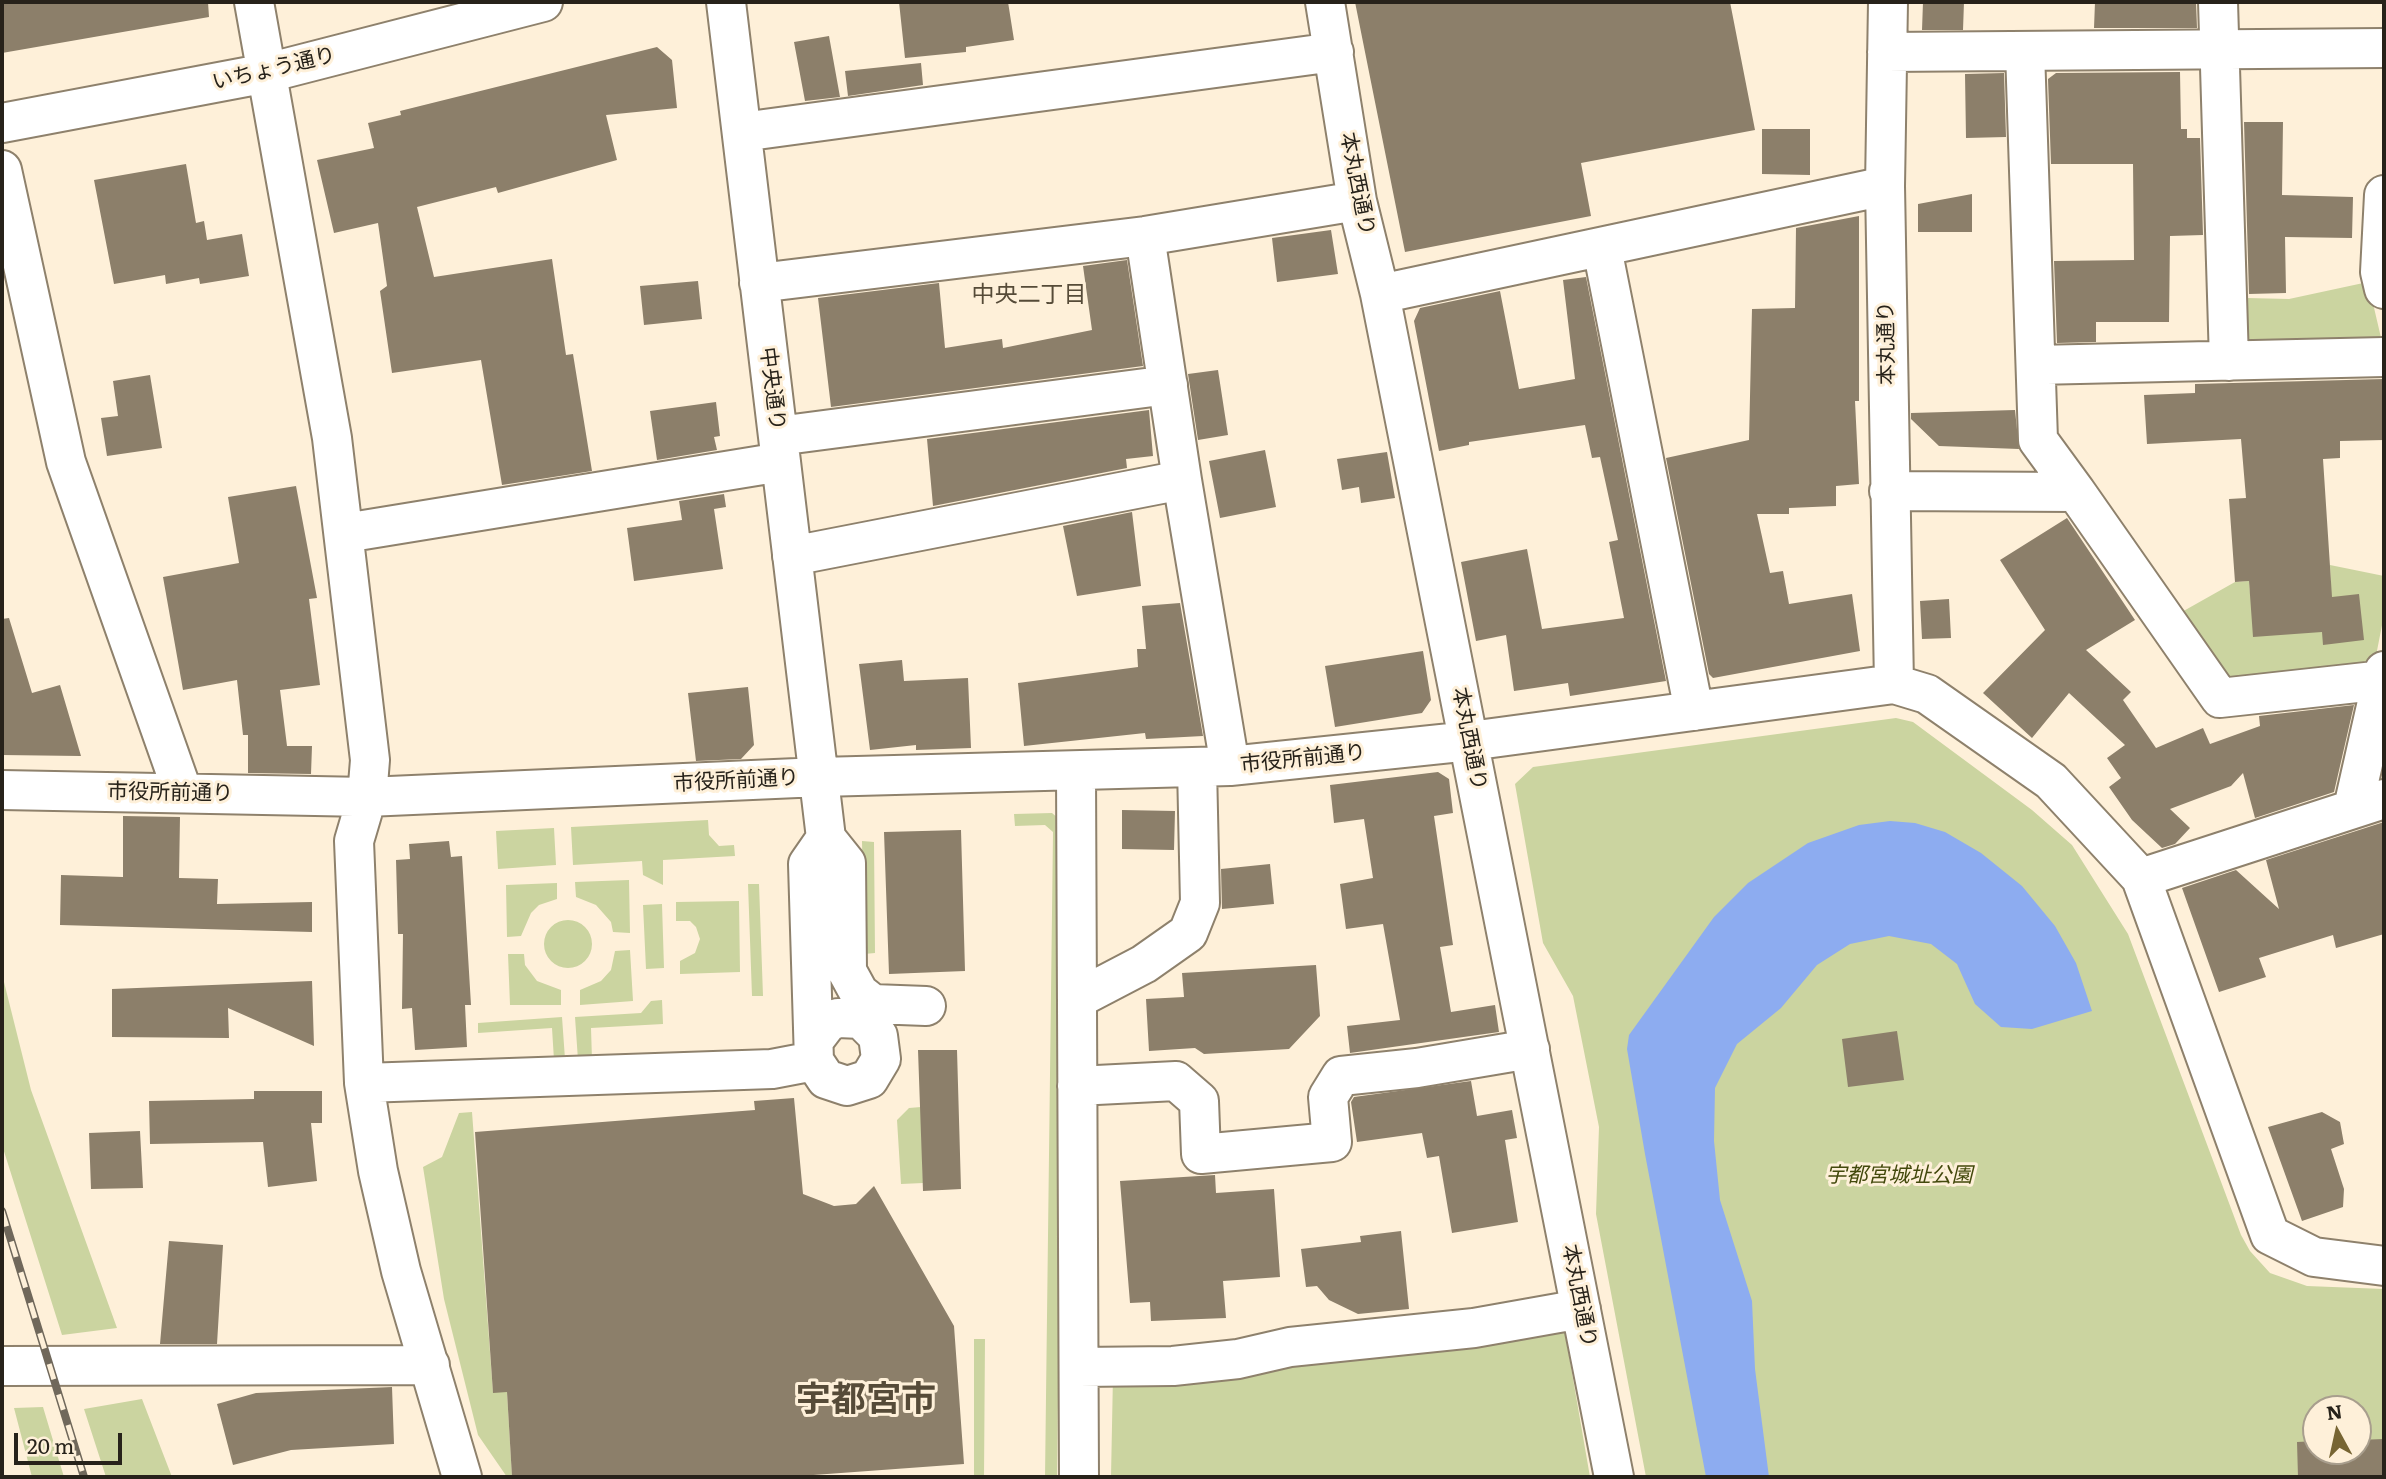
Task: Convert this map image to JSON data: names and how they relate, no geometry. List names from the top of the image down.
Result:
{
  "streets": {
    "street": [
      "いちょう通り",
      "本丸西通り",
      "本丸通り",
      "中央通り",
      "市役所前通り"
    ]
  },
  "crossings": [
    ["本丸西通り", "市役所前通り"],
    ["本丸通り", "市役所前通り"],
    ["中央通り", "市役所前通り"]
  ],
  "districts": ["中央二丁目", "宇都宮市"],
  "parks": ["宇都宮城址公園"],
  "scale_bar": "20 m",
  "north": "top"
}
